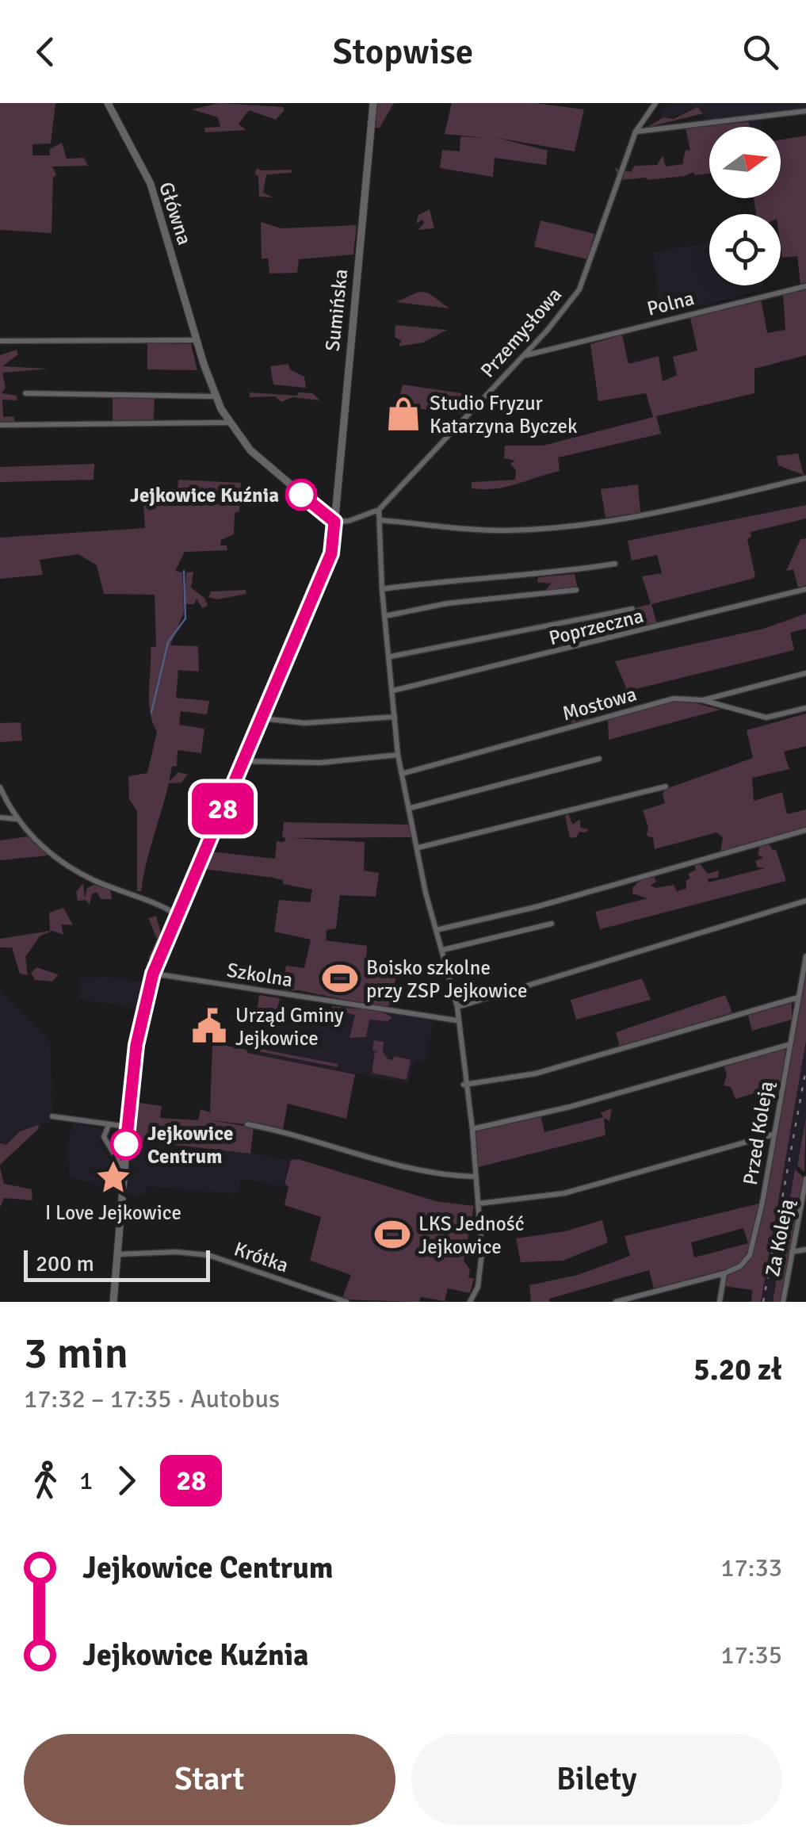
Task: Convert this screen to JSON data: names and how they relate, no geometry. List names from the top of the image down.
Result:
{
  "streets": {
    "street": [
      "Główna",
      "Polna",
      "Sumińska",
      "Przemysłowa",
      "Poprzeczna",
      "Mostowa",
      "Szkolna",
      "Przed Koleją",
      "Za Koleją",
      "Krótka"
    ]
  },
  "crossings": [
    ["Główna", "Sumińska"],
    ["Główna", "Przemysłowa"],
    ["Polna", "Przemysłowa"],
    ["Sumińska", "Przemysłowa"]
  ],
  "places": {
    "shop": ["Studio Fryzur Katarzyna Byczek"],
    "other": ["Jejkowice Kuźnia", "Jejkowice Centrum"],
    "sports": ["Boisko szkolne przy ZSP Jejkowice", "LKS Jedność Jejkowice"],
    "public building": ["Urząd Gminy Jejkowice"],
    "place": ["I Love Jejkowice"]
  },
  "lines": ["bus line 28"],
  "scale_bar": "200 m",
  "north": "right",
  "page": {
    "header": "Stopwise",
    "on_map": "28",
    "scale": "200 m",
    "heading": ["3 min", "17:32 – 17:35 · Autobus", "5.20 zł"],
    "legs": ["1", "28"],
    "list": [
      {
        "name": "Jejkowice Centrum",
        "value": "17:33"
      },
      {
        "name": "Jejkowice Kuźnia",
        "value": "17:35"
      }
    ],
    "buttons": ["Start", "Bilety"]
  }
}
